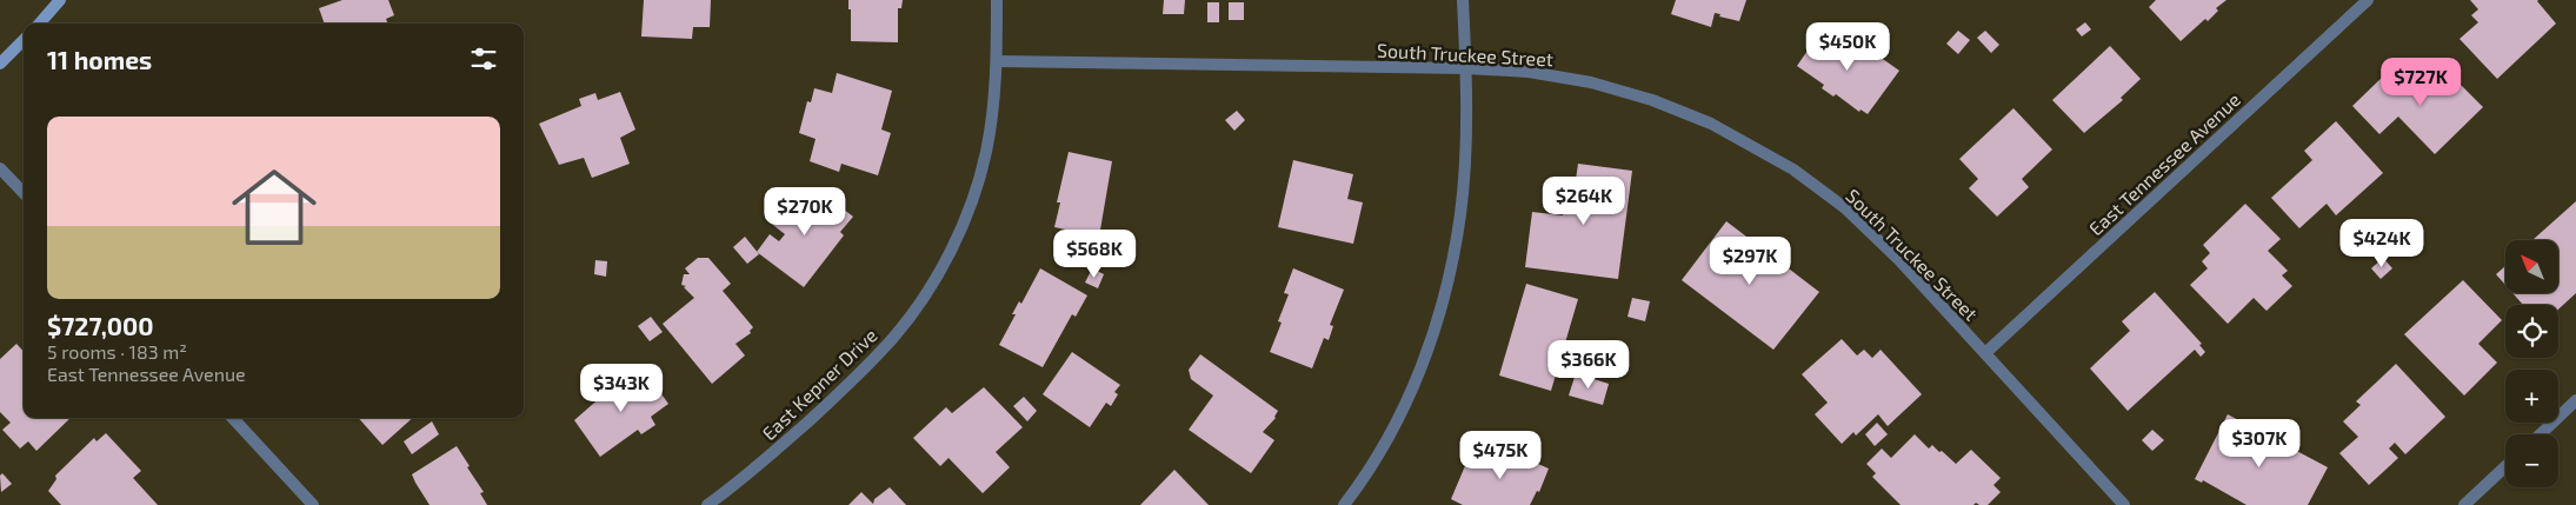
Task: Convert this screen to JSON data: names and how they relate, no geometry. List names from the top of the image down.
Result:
{
  "streets": {
    "street": ["South Truckee Street", "East Tennessee Avenue", "East Kepner Drive"]
  },
  "crossings": [
    ["South Truckee Street", "East Tennessee Avenue"],
    ["South Truckee Street", "East Kepner Drive"]
  ],
  "north": "top left",
  "page": {
    "price": [
      "$450K",
      "$727K",
      "$264K",
      "$270K",
      "$424K",
      "$568K",
      "$297K",
      "$366K",
      "$343K",
      "$307K",
      "$475K"
    ],
    "heading": "11 homes",
    "list": [
      {
        "name": "$727,000",
        "note": "5 rooms · 183 m² · East Tennessee Avenue"
      }
    ],
    "map_buttons": ["+", "−"]
  }
}
